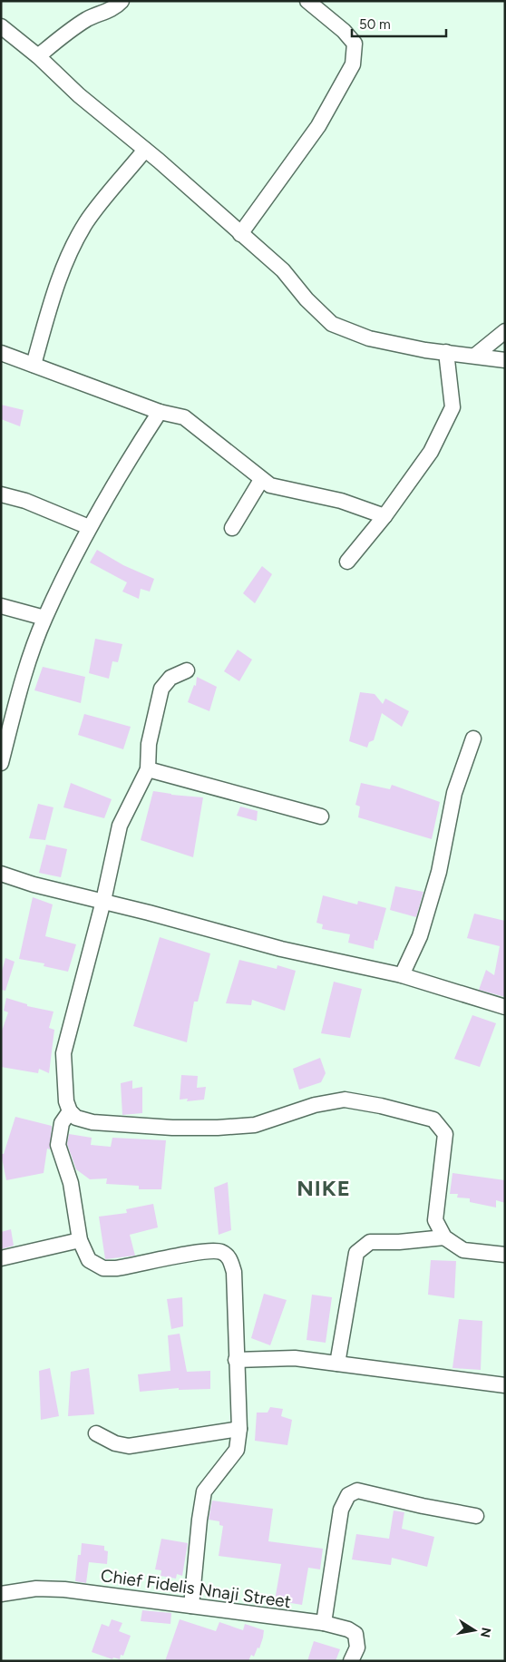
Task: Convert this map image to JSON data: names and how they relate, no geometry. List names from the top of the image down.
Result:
{
  "streets": {
    "street": ["Chief Fidelis Nnaji Street"]
  },
  "districts": ["NIKE"],
  "scale_bar": "50 m",
  "north": "right"
}
